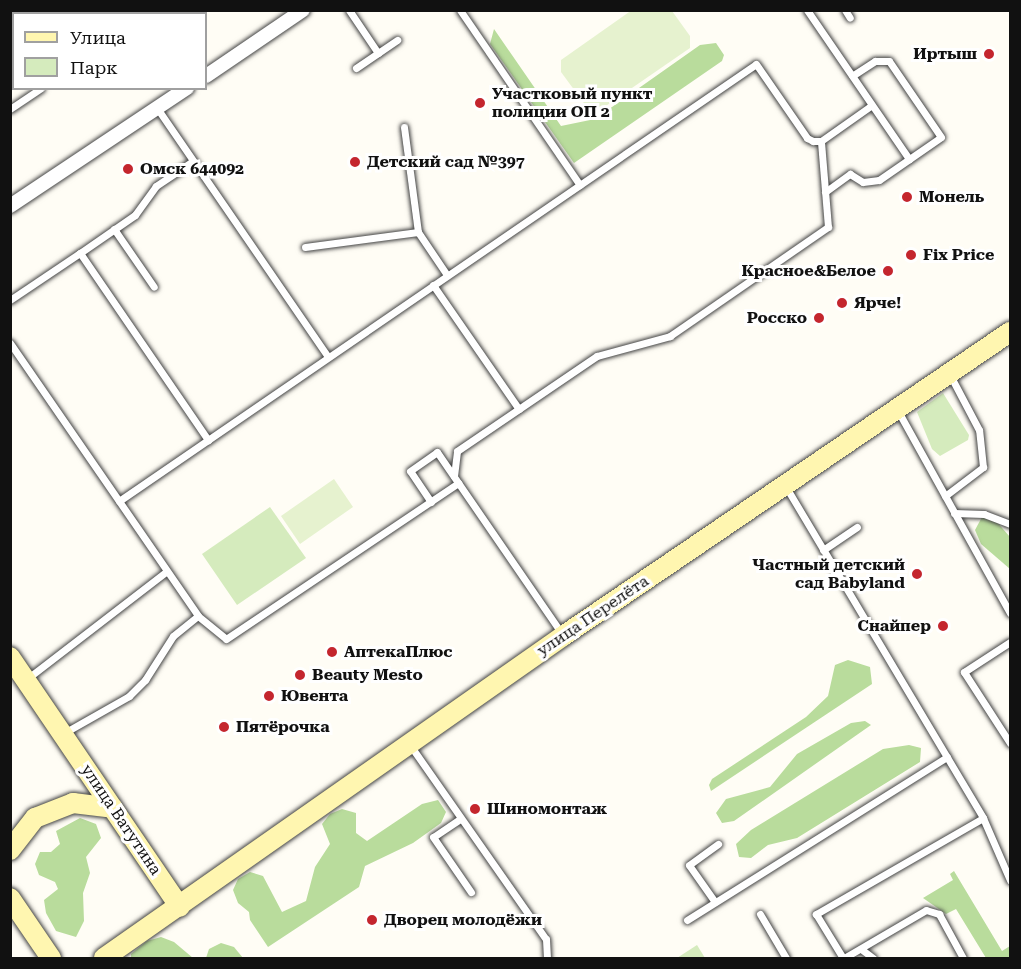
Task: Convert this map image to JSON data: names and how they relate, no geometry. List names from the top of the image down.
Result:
{
  "streets": {
    "main road": ["улица Перелёта", "улица Ватутина"]
  },
  "crossings": [
    ["улица Перелёта", "улица Ватутина"]
  ],
  "places": [
    "Иртыш",
    "Участковый пункт полиции ОП 2",
    "Детский сад №397",
    "Омск 644092",
    "Монель",
    "Fix Price",
    "Красное&Белое",
    "Ярче!",
    "Росско",
    "Частный детский сад Babyland",
    "Снайпер",
    "АптекаПлюс",
    "Beauty Mesto",
    "Ювента",
    "Пятёрочка",
    "Шиномонтаж",
    "Дворец молодёжи"
  ],
  "legend": ["Улица", "Парк"]
}
